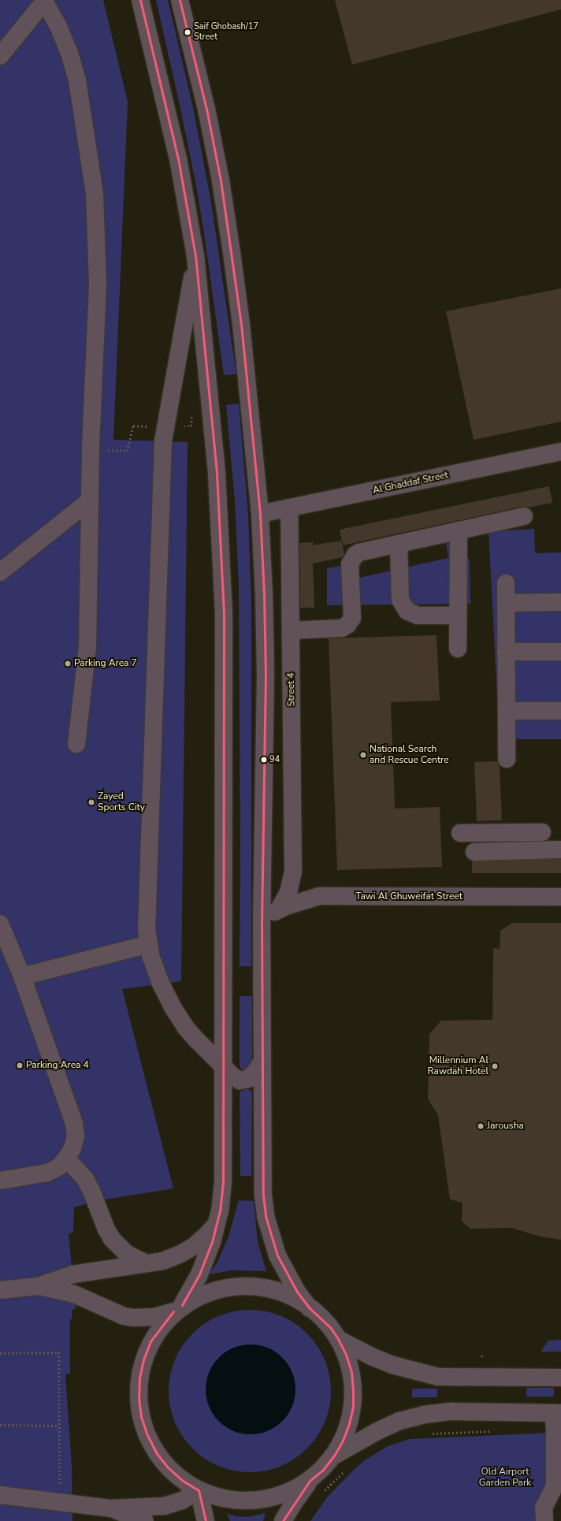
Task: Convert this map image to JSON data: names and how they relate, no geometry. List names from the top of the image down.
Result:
{
  "streets": {
    "street": ["Al Ghaddaf Street", "Street 4", "Tawi Al Ghuweifat Street"]
  },
  "crossings": [
    ["Al Ghaddaf Street", "Street 4"],
    ["Street 4", "Tawi Al Ghuweifat Street"]
  ],
  "parks": ["Old Airport Garden Park"],
  "places": [
    "Saif Ghobash/17 Street",
    "Parking Area 7",
    "National Search and Rescue Centre",
    "94",
    "Zayed Sports City",
    "Parking Area 4",
    "Millennium Al Rawdah Hotel",
    "Jarousha"
  ]
}
